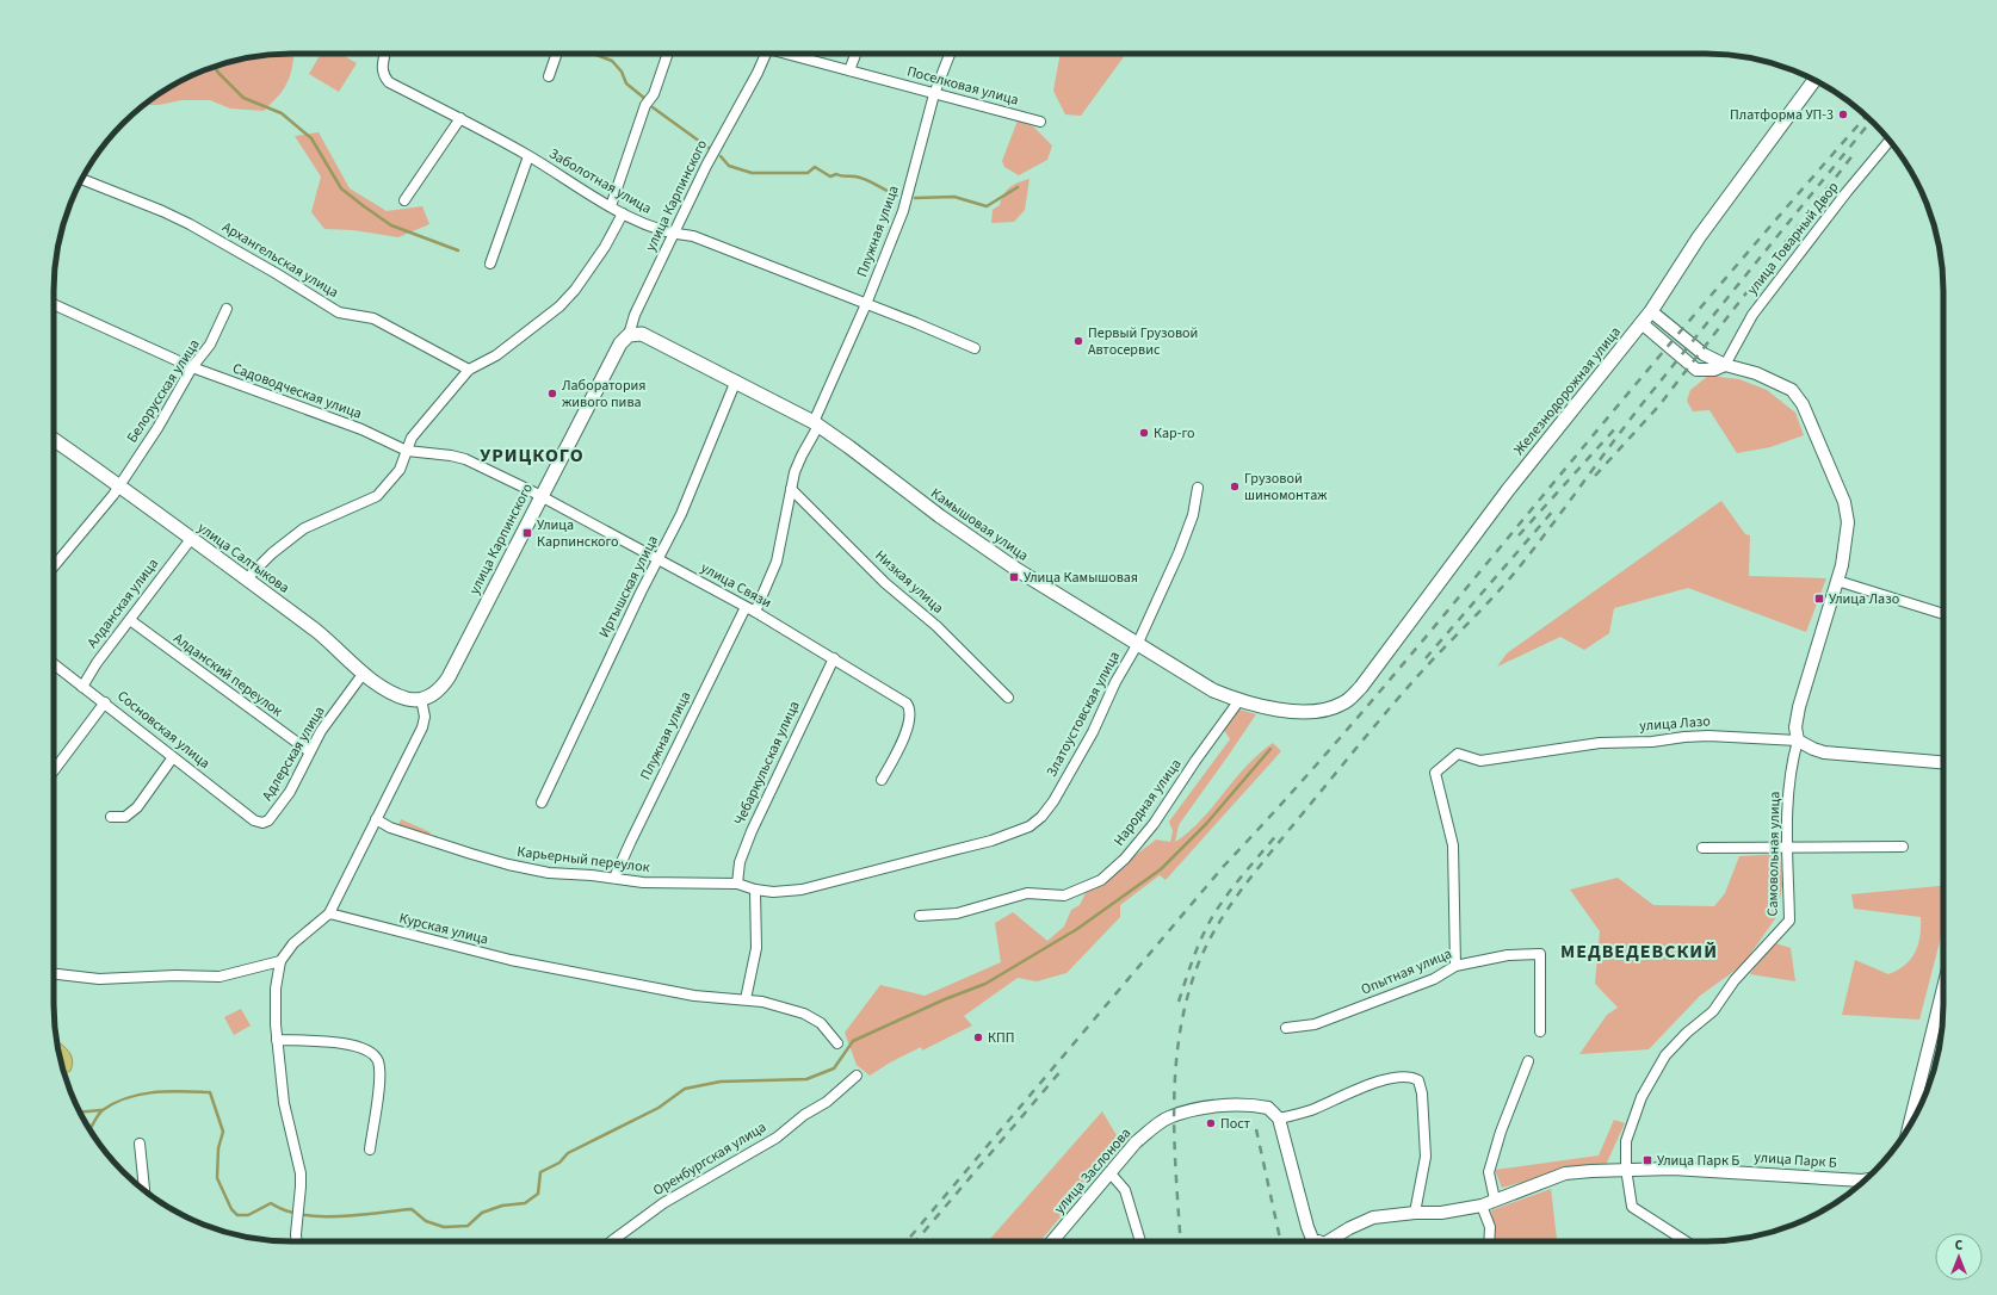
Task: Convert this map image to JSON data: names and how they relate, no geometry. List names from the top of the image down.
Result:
{
  "streets": {
    "main road": [
      "улица Карпинского",
      "Железнодорожная улица",
      "Камышовая улица",
      "улица Салтыкова"
    ],
    "street": [
      "Поселковая улица",
      "Заболотная улица",
      "Плужная улица",
      "улица Товарный Двор",
      "Архангельская улица",
      "Белорусская улица",
      "Садоводческая улица",
      "Низкая улица",
      "улица Связи",
      "Иртышская улица",
      "Алданская улица",
      "Алданский переулок",
      "Златоустовская улица",
      "улица Лазо",
      "Сосновская улица",
      "Адлерская улица",
      "Чебаркульская улица",
      "Народная улица",
      "Самовольная улица",
      "Карьерный переулок",
      "Курская улица",
      "Опытная улица",
      "Оренбургская улица",
      "улица Парк Б",
      "улица Заслонова"
    ]
  },
  "crossings": [
    ["Поселковая улица", "Плужная улица"],
    ["Заболотная улица", "улица Карпинского"],
    ["Заболотная улица", "Плужная улица"],
    ["улица Карпинского", "Садоводческая улица"],
    ["улица Карпинского", "Камышовая улица"],
    ["улица Карпинского", "улица Салтыкова"],
    ["улица Карпинского", "улица Связи"],
    ["Плужная улица", "Камышовая улица"],
    ["Плужная улица", "Низкая улица"],
    ["Плужная улица", "улица Связи"],
    ["Плужная улица", "Карьерный переулок"],
    ["Белорусская улица", "Садоводческая улица"],
    ["Белорусская улица", "улица Салтыкова"],
    ["Садоводческая улица", "улица Связи"],
    ["Железнодорожная улица", "Камышовая улица"],
    ["Камышовая улица", "Иртышская улица"],
    ["Камышовая улица", "Златоустовская улица"],
    ["Камышовая улица", "Народная улица"],
    ["улица Салтыкова", "Алданская улица"],
    ["улица Салтыкова", "Адлерская улица"],
    ["улица Связи", "Иртышская улица"],
    ["улица Связи", "Чебаркульская улица"],
    ["Алданская улица", "Алданский переулок"],
    ["Алданская улица", "Сосновская улица"],
    ["Алданский переулок", "Адлерская улица"],
    ["Златоустовская улица", "Чебаркульская улица"],
    ["Златоустовская улица", "Карьерный переулок"],
    ["улица Лазо", "Самовольная улица"],
    ["улица Лазо", "Опытная улица"],
    ["Сосновская улица", "Адлерская улица"],
    ["Чебаркульская улица", "Карьерный переулок"],
    ["Самовольная улица", "улица Парк Б"],
    ["улица Парк Б", "улица Заслонова"]
  ],
  "districts": ["УРИЦКОГО", "МЕДВЕДЕВСКИЙ"],
  "places": {
    "other": [
      "Платформа УП-3",
      "Первый Грузовой Автосервис",
      "Лаборатория живого пива",
      "Кар-го",
      "Грузовой шиномонтаж",
      "КПП",
      "Пост"
    ],
    "transit": [
      "Улица Карпинского",
      "Улица Камышовая",
      "Улица Лазо",
      "Улица Парк Б"
    ]
  },
  "north": "top"
}
